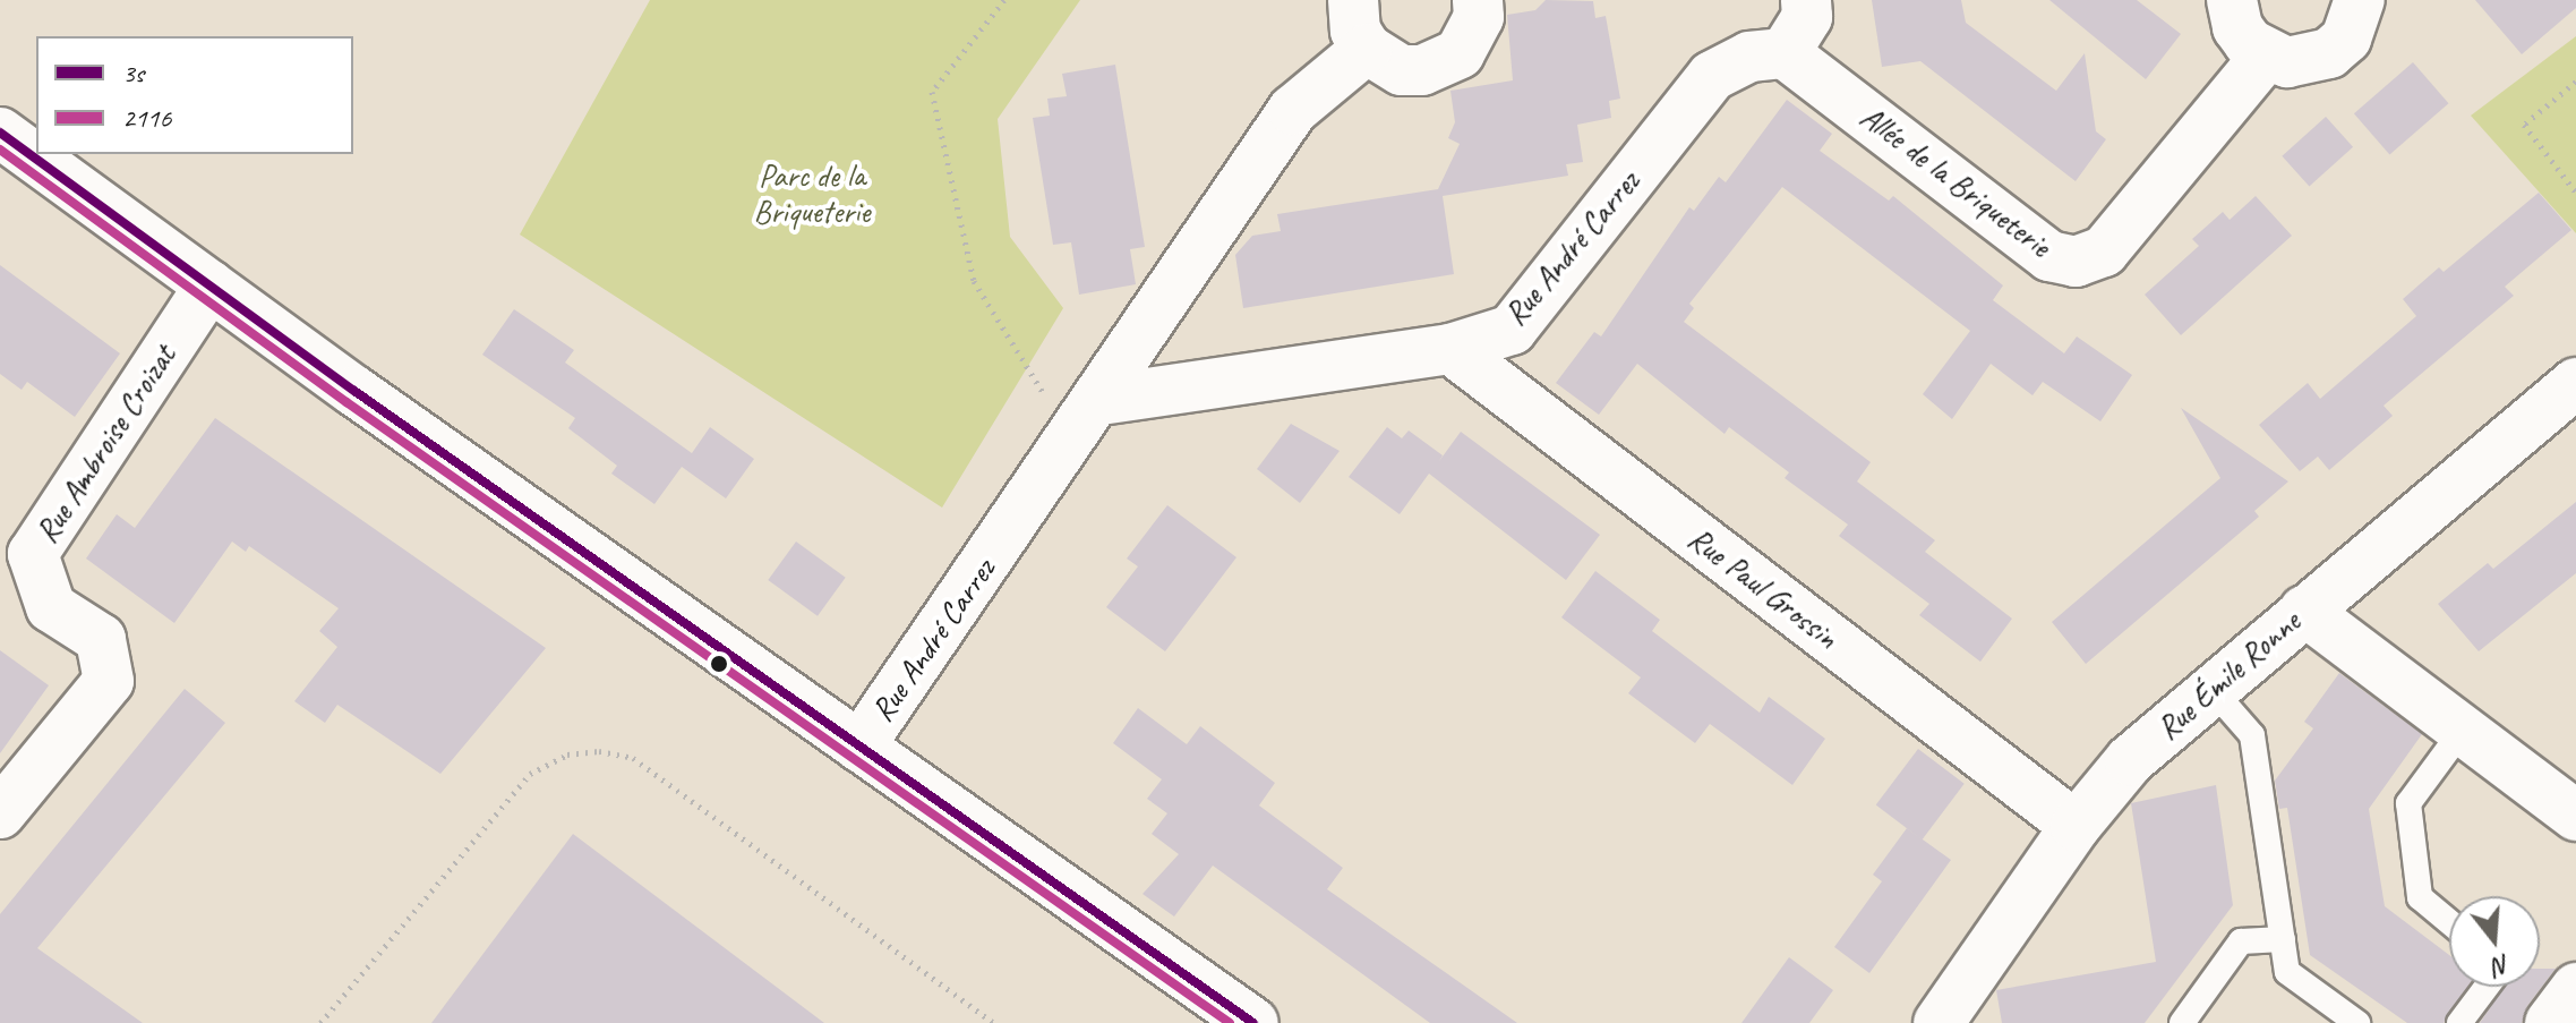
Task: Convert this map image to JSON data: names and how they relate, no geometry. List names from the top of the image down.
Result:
{
  "streets": {
    "street": [
      "Allée de la Briqueterie",
      "Rue André Carrez",
      "Rue Ambroise Croizat",
      "Rue Paul Grossin",
      "Rue Émile Ronne"
    ]
  },
  "crossings": [
    ["Allée de la Briqueterie", "Rue André Carrez"],
    ["Rue André Carrez", "Rue Paul Grossin"],
    ["Rue Paul Grossin", "Rue Émile Ronne"]
  ],
  "parks": ["Parc de la Briqueterie"],
  "lines": ["transit line 3s", "transit line 2116"],
  "legend": ["3s", "2116"],
  "north": "bottom"
}
